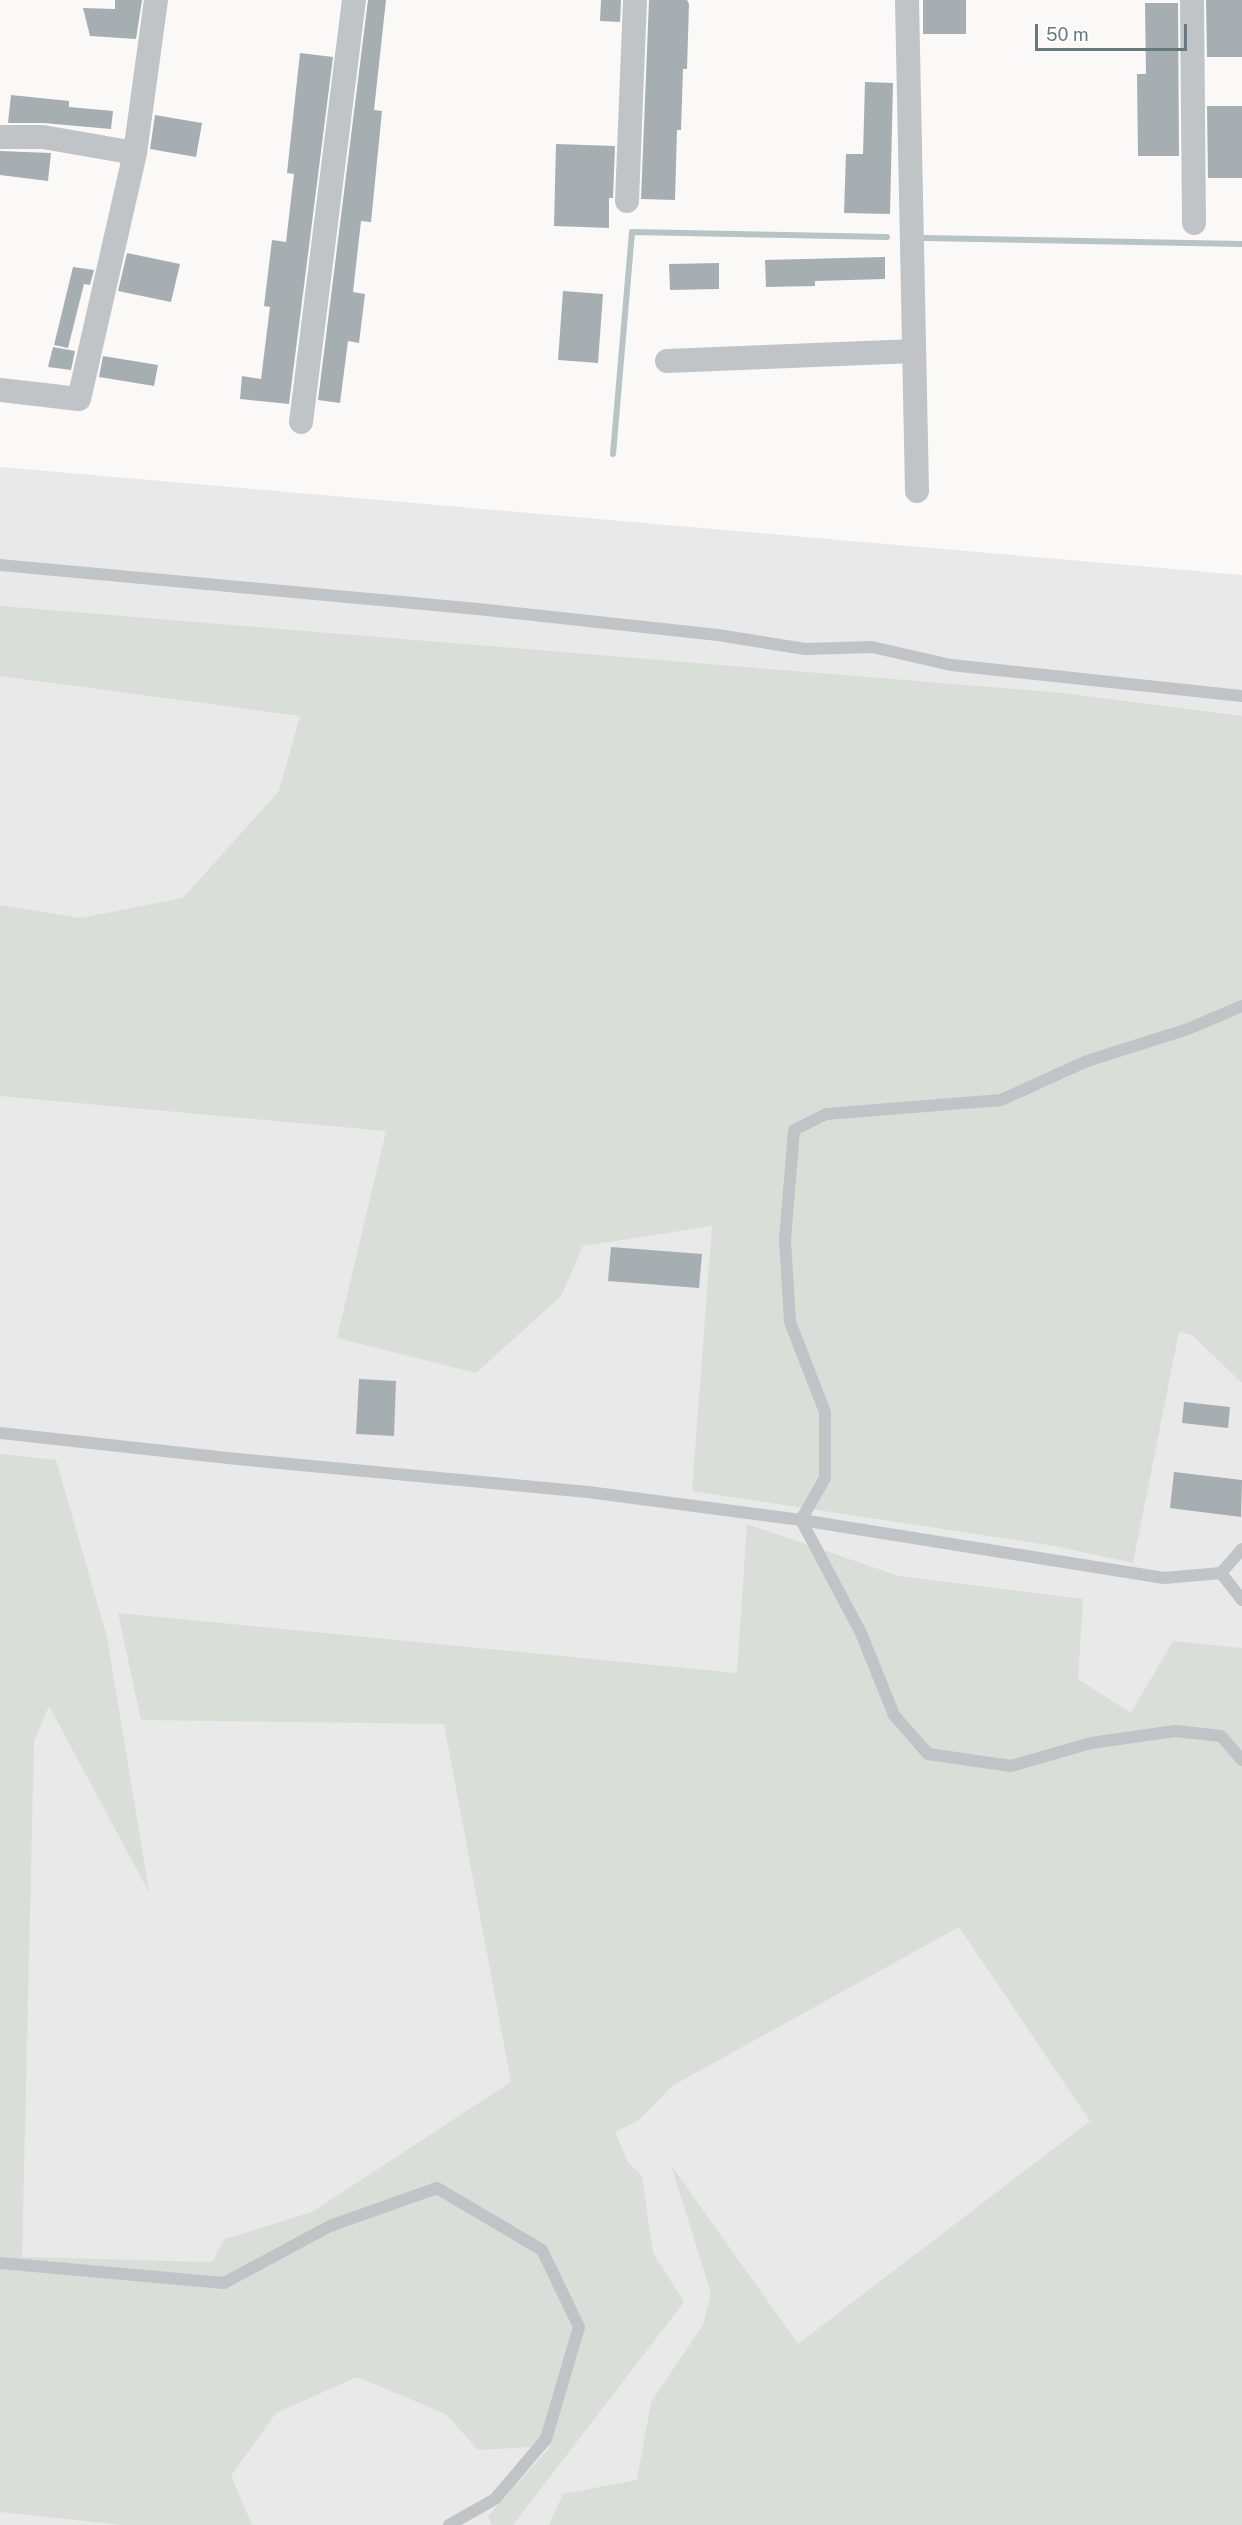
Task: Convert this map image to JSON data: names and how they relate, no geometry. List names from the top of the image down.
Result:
{
  "scale_bar": "50 m"
}
